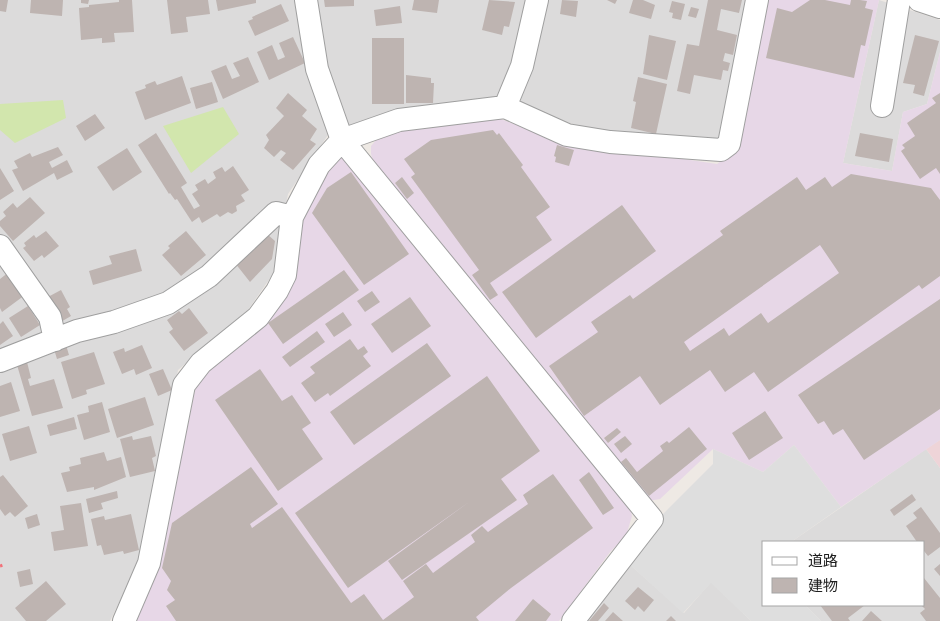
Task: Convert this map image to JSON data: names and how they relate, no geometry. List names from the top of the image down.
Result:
{
  "legend": ["道路", "建物"]
}
